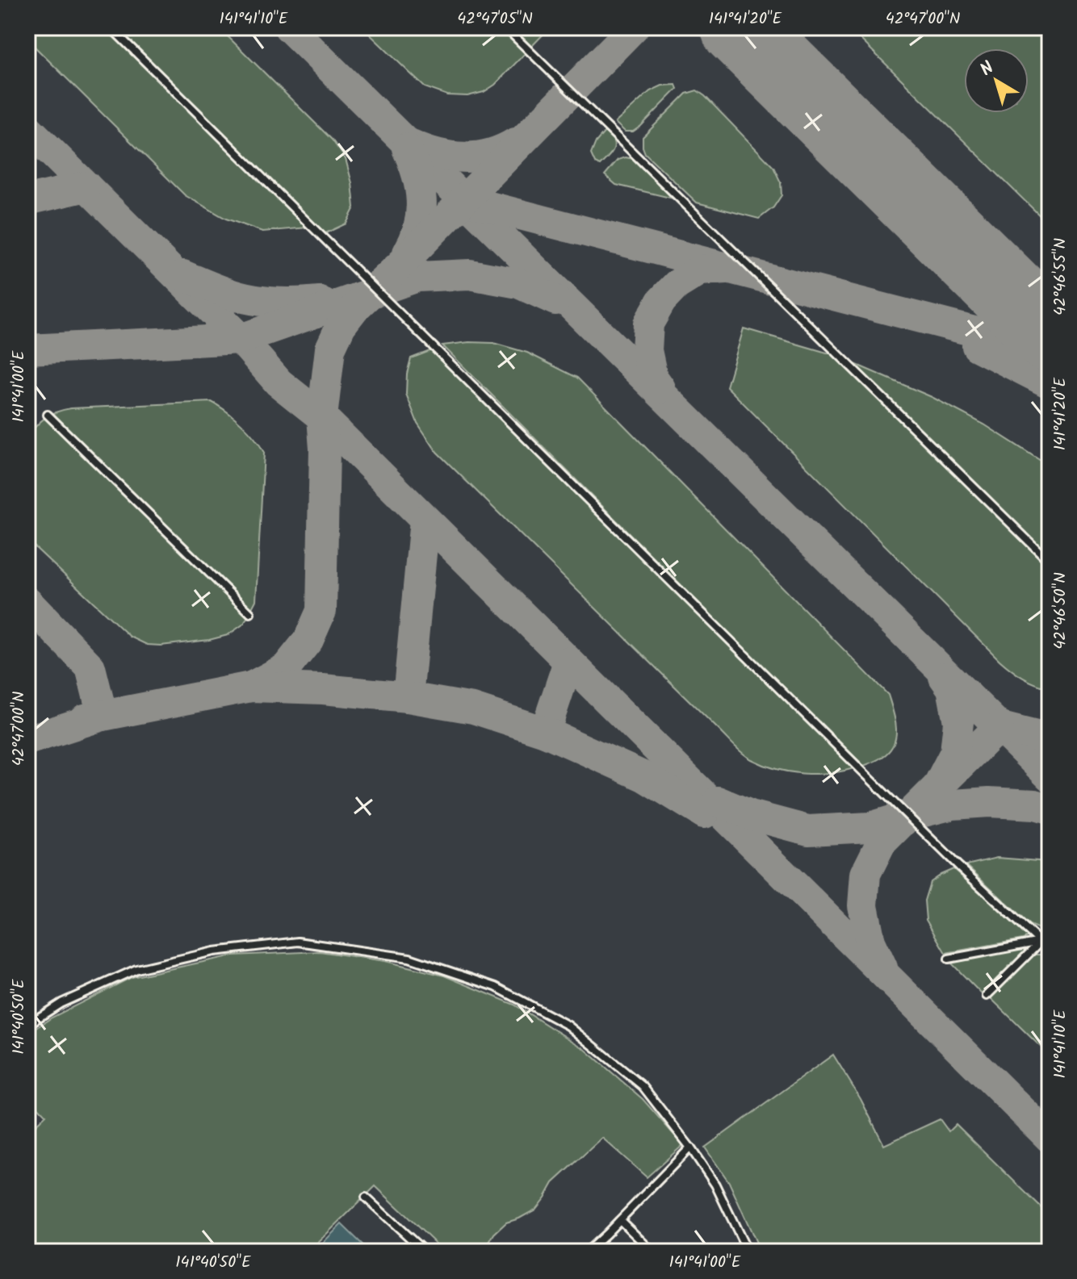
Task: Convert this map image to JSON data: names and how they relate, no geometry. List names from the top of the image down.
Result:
{
  "north": "top left",
  "coordinates": [
    "141°41'10\"E",
    "42°47'05\"N",
    "141°41'20\"E",
    "42°47'00\"N",
    "42°46'55\"N",
    "141°41'00\"E",
    "42°46'50\"N",
    "141°40'50\"E"
  ]
}
